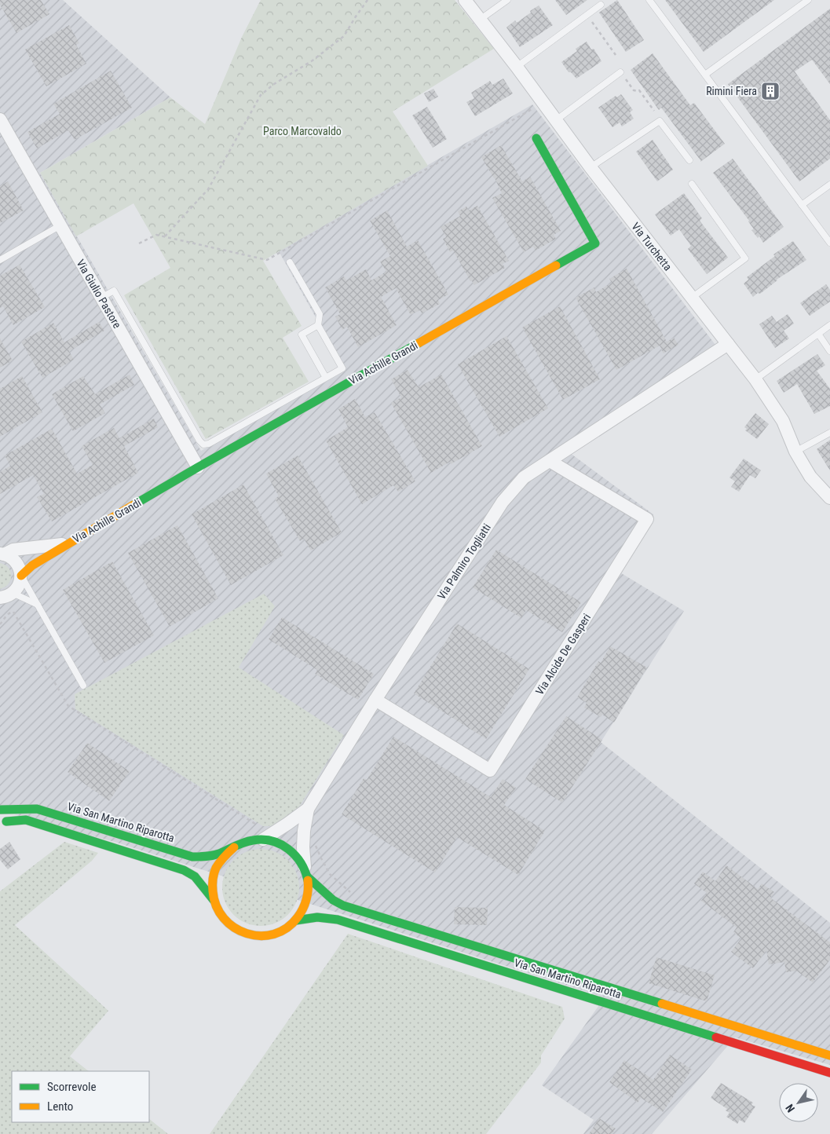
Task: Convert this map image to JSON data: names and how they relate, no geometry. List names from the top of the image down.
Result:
{
  "streets": {
    "street": [
      "Via Turchetta",
      "Via Giulio Pastore",
      "Via Achille Grandi",
      "Via Palmiro Togliatti",
      "Via Alcide De Gasperi",
      "Via San Martino Riparotta"
    ]
  },
  "crossings": [
    ["Via Turchetta", "Via Palmiro Togliatti"],
    ["Via Giulio Pastore", "Via Achille Grandi"],
    ["Via Palmiro Togliatti", "Via Alcide De Gasperi"],
    ["Via Palmiro Togliatti", "Via San Martino Riparotta"]
  ],
  "parks": ["Parco Marcovaldo"],
  "places": {
    "building": ["Rimini Fiera"]
  },
  "legend": ["Scorrevole", "Lento"],
  "north": "bottom left"
}
